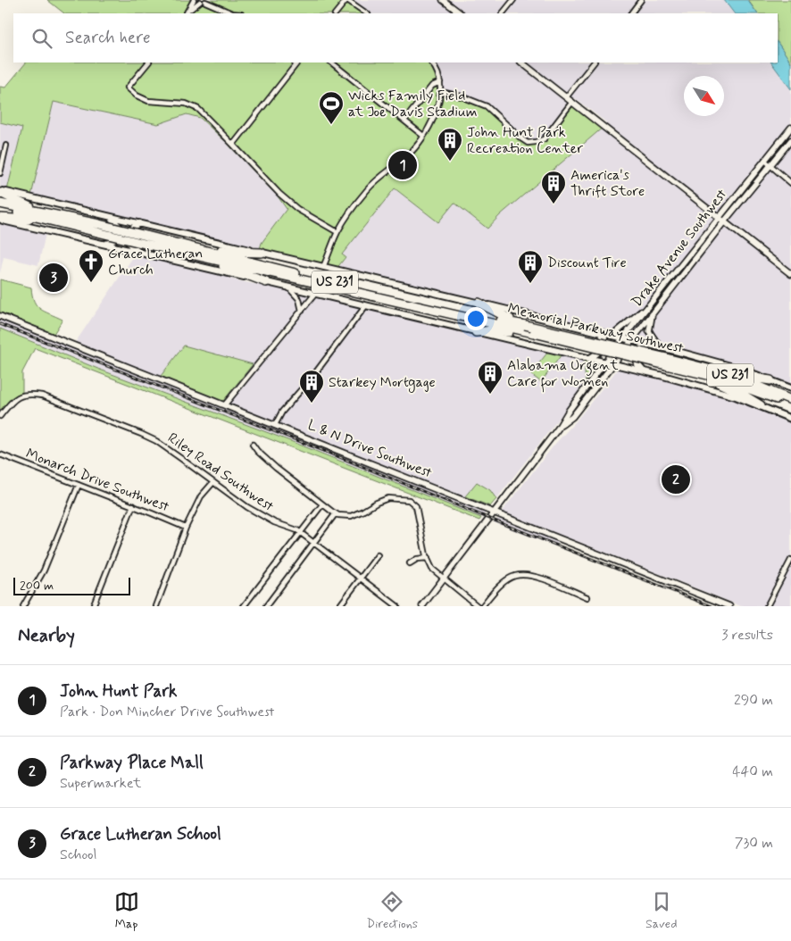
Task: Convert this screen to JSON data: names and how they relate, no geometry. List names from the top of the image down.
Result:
{
  "streets": {
    "highway": ["US 231", "Memorial Parkway Southwest"],
    "street": [
      "Drake Avenue Southwest",
      "L & N Drive Southwest",
      "Riley Road Southwest",
      "Monarch Drive Southwest"
    ]
  },
  "crossings": [
    ["Drake Avenue Southwest", "L & N Drive Southwest"]
  ],
  "places": {
    "sports": ["Wicks Family Field at Joe Davis Stadium"],
    "building": [
      "John Hunt Park Recreation Center",
      "America's Thrift Store",
      "Discount Tire",
      "Alabama Urgent Care for Women",
      "Starkey Mortgage"
    ],
    "church": ["Grace Lutheran Church"]
  },
  "scale_bar": "200 m",
  "north": "bottom right",
  "page": {
    "search": "Search here",
    "pins": ["1", "3", "2"],
    "scale": "200 m",
    "heading": ["Nearby", "3 results"],
    "list": [
      {
        "mark": "1",
        "name": "John Hunt Park",
        "note": "Park · Don Mincher Drive Southwest",
        "value": "290 m"
      },
      {
        "mark": "2",
        "name": "Parkway Place Mall",
        "note": "Supermarket",
        "value": "440 m"
      },
      {
        "mark": "3",
        "name": "Grace Lutheran School",
        "note": "School",
        "value": "730 m"
      }
    ],
    "nav": ["Map", "Directions", "Saved"]
  }
}
